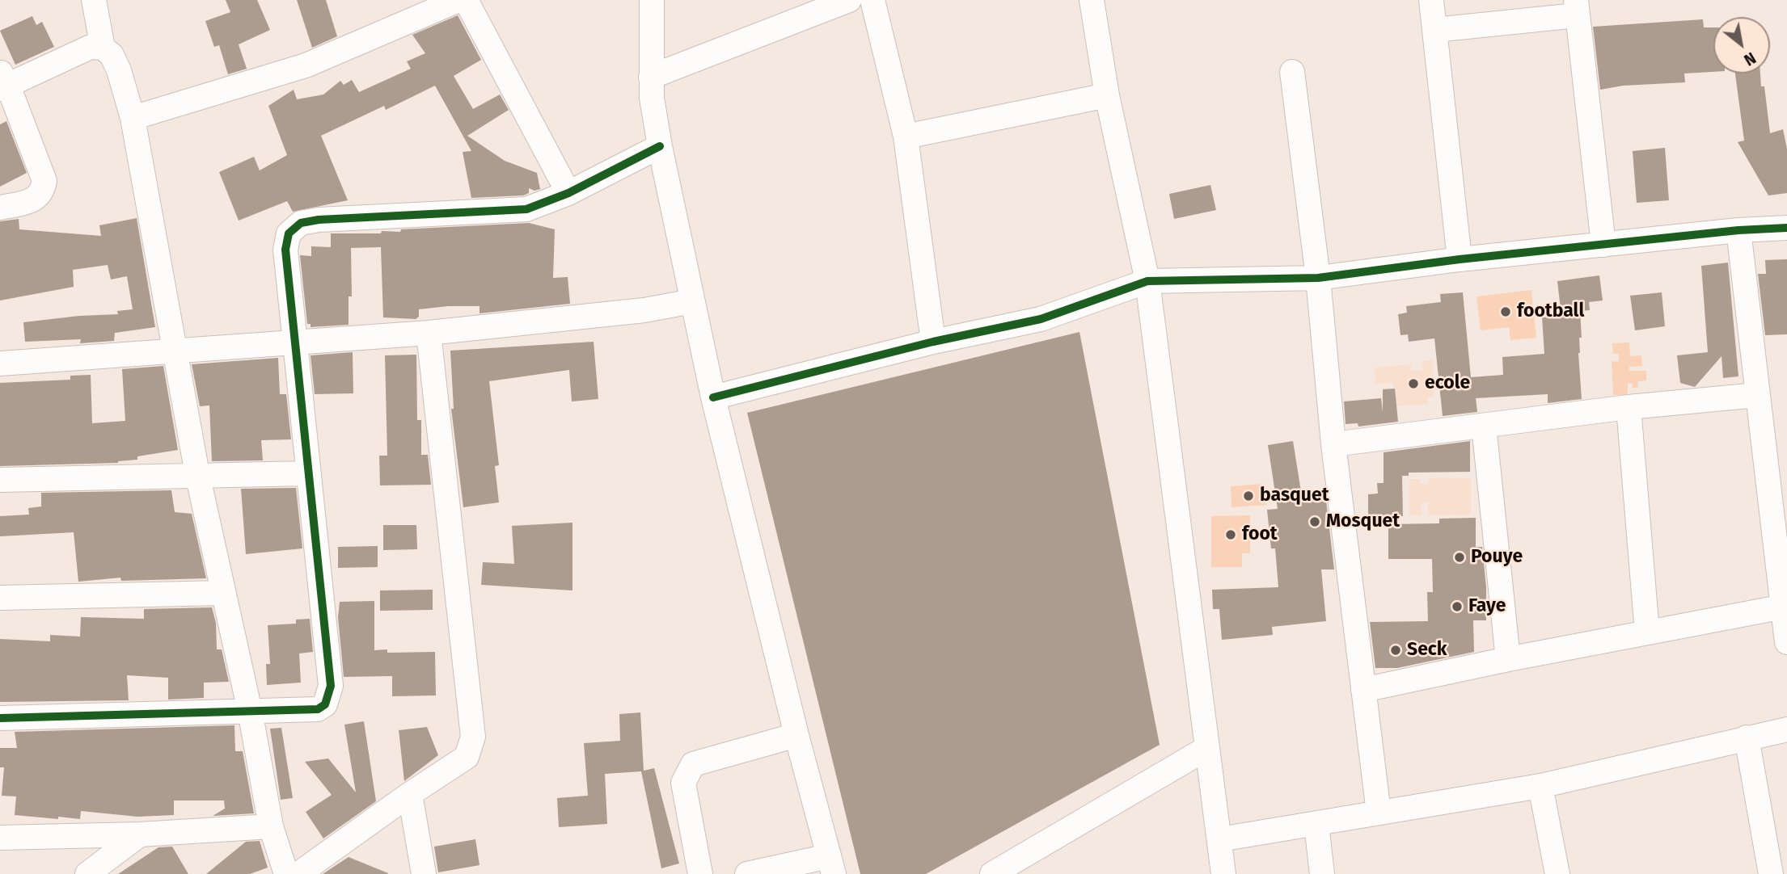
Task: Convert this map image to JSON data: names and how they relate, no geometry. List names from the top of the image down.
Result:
{
  "places": [
    "football",
    "ecole",
    "basquet",
    "Mosquet",
    "foot",
    "Pouye",
    "Faye",
    "Seck"
  ],
  "north": "bottom right"
}
